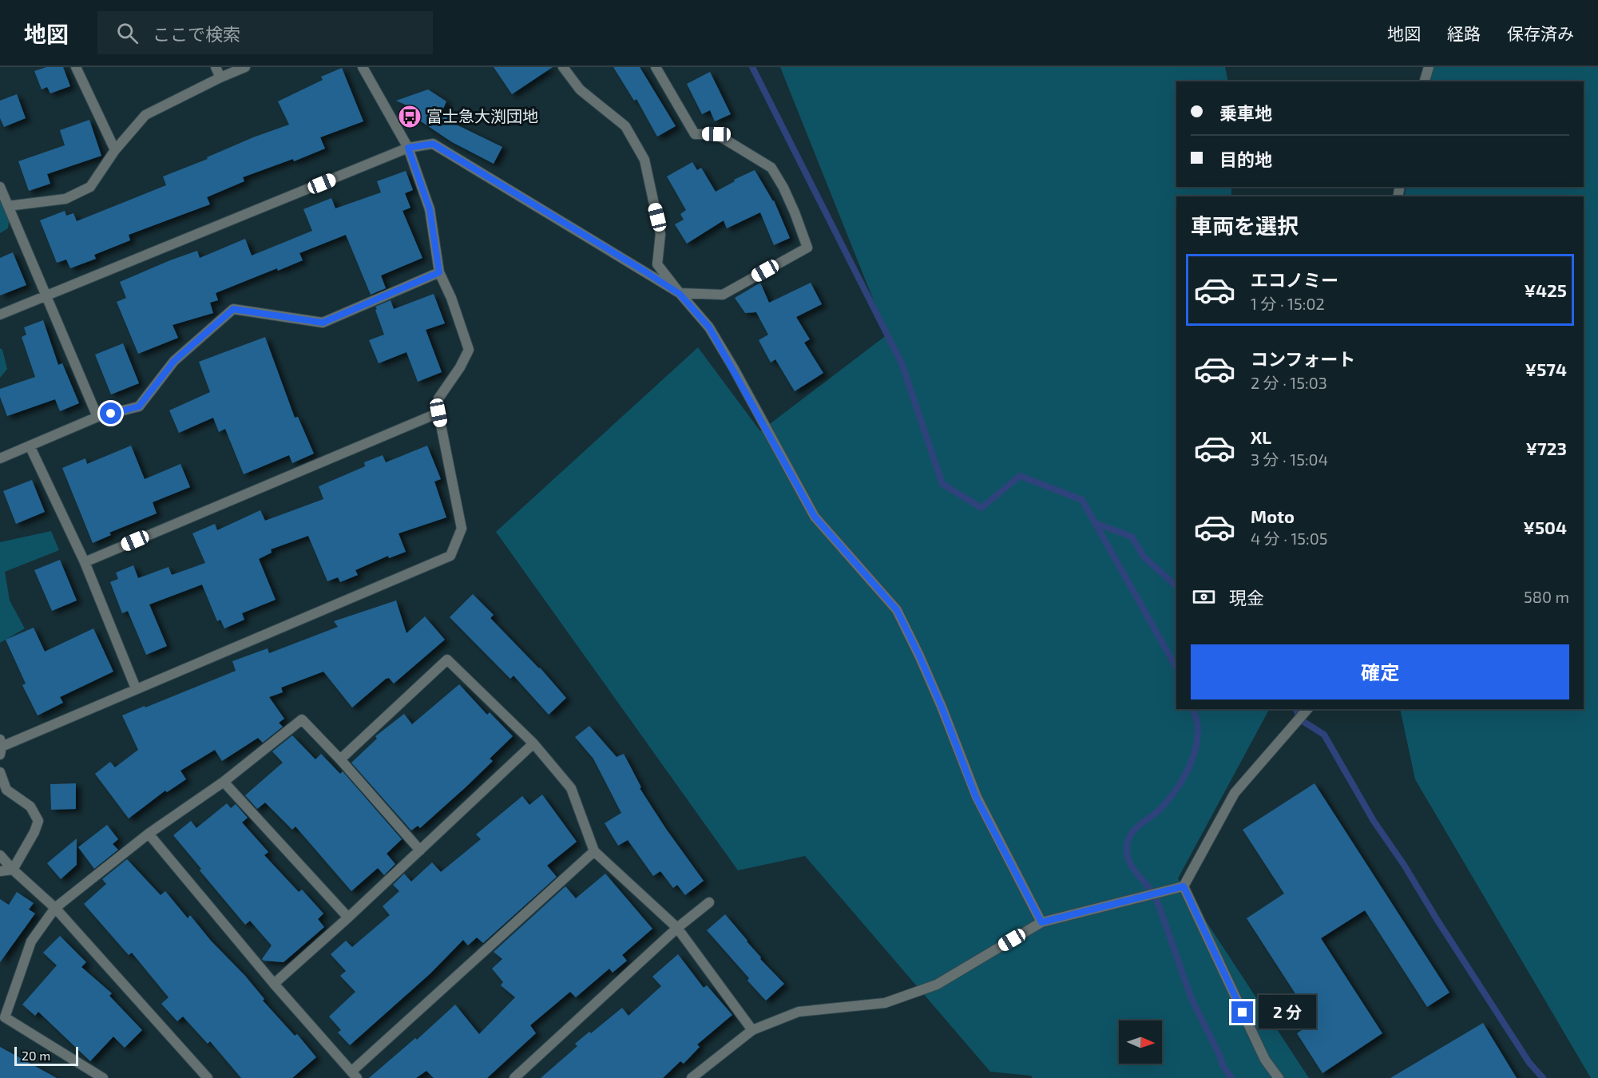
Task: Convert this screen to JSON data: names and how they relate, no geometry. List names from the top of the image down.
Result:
{
  "places": {
    "bus stop": ["富士急大渕団地"]
  },
  "scale_bar": "20 m",
  "north": "right",
  "page": {
    "header": "地図",
    "search": "ここで検索",
    "nav": ["地図", "経路", "保存済み"],
    "banner": ["乗車地", "目的地"],
    "heading": "車両を選択",
    "list": [
      {
        "name": "エコノミー",
        "note": "1 分 · 15:02",
        "value": "¥425"
      },
      {
        "name": "コンフォート",
        "note": "2 分 · 15:03",
        "value": "¥574"
      },
      {
        "name": "XL",
        "note": "3 分 · 15:04",
        "value": "¥723"
      },
      {
        "name": "Moto",
        "note": "4 分 · 15:05",
        "value": "¥504"
      }
    ],
    "pay": ["現金", "580 m"],
    "buttons": "確定",
    "bubble": "2 分",
    "scale": "20 m"
  }
}
